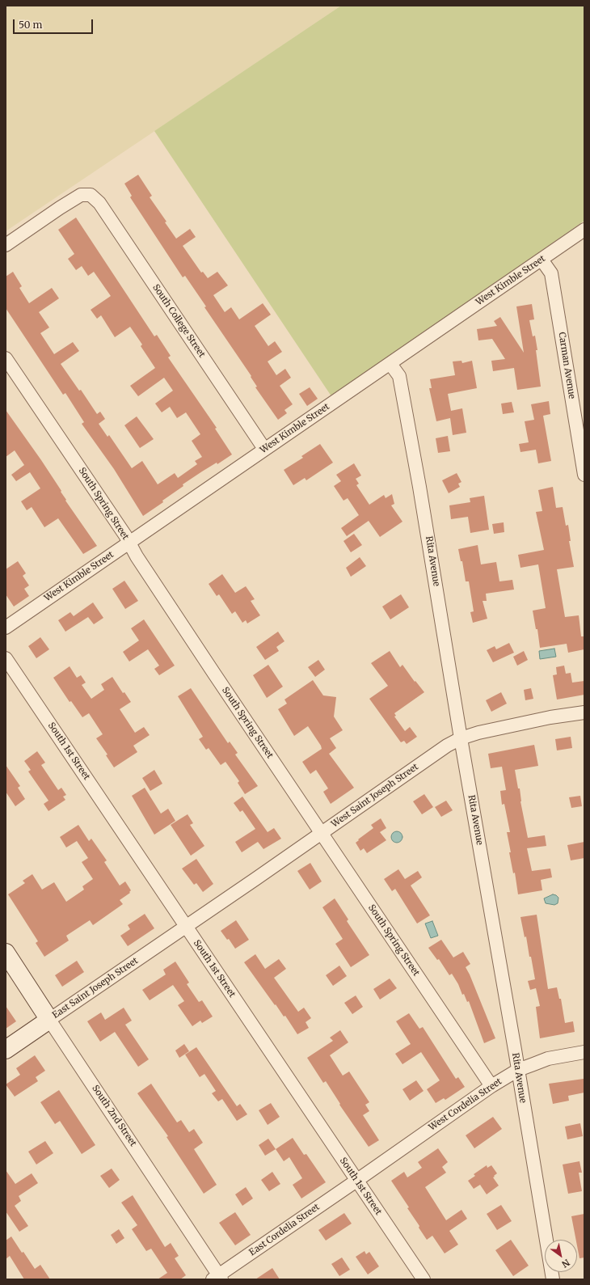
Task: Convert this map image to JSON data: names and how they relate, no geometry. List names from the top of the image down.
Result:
{
  "streets": {
    "street": [
      "West Kimble Street",
      "South College Street",
      "Carman Avenue",
      "South Spring Street",
      "Rita Avenue",
      "South 1st Street",
      "West Saint Joseph Street",
      "East Saint Joseph Street",
      "West Cordelia Street",
      "South 2nd Street",
      "East Cordelia Street"
    ]
  },
  "crossings": [
    ["West Kimble Street", "South College Street"],
    ["West Kimble Street", "Carman Avenue"],
    ["West Kimble Street", "South Spring Street"],
    ["West Kimble Street", "Rita Avenue"],
    ["South Spring Street", "West Saint Joseph Street"],
    ["South Spring Street", "West Cordelia Street"],
    ["Rita Avenue", "West Saint Joseph Street"],
    ["Rita Avenue", "West Cordelia Street"],
    ["South 1st Street", "West Saint Joseph Street"],
    ["South 1st Street", "East Saint Joseph Street"],
    ["South 1st Street", "West Cordelia Street"],
    ["South 1st Street", "East Cordelia Street"],
    ["West Saint Joseph Street", "East Saint Joseph Street"],
    ["East Saint Joseph Street", "South 2nd Street"],
    ["West Cordelia Street", "East Cordelia Street"],
    ["South 2nd Street", "East Cordelia Street"]
  ],
  "scale_bar": "50 m",
  "north": "bottom right"
}
